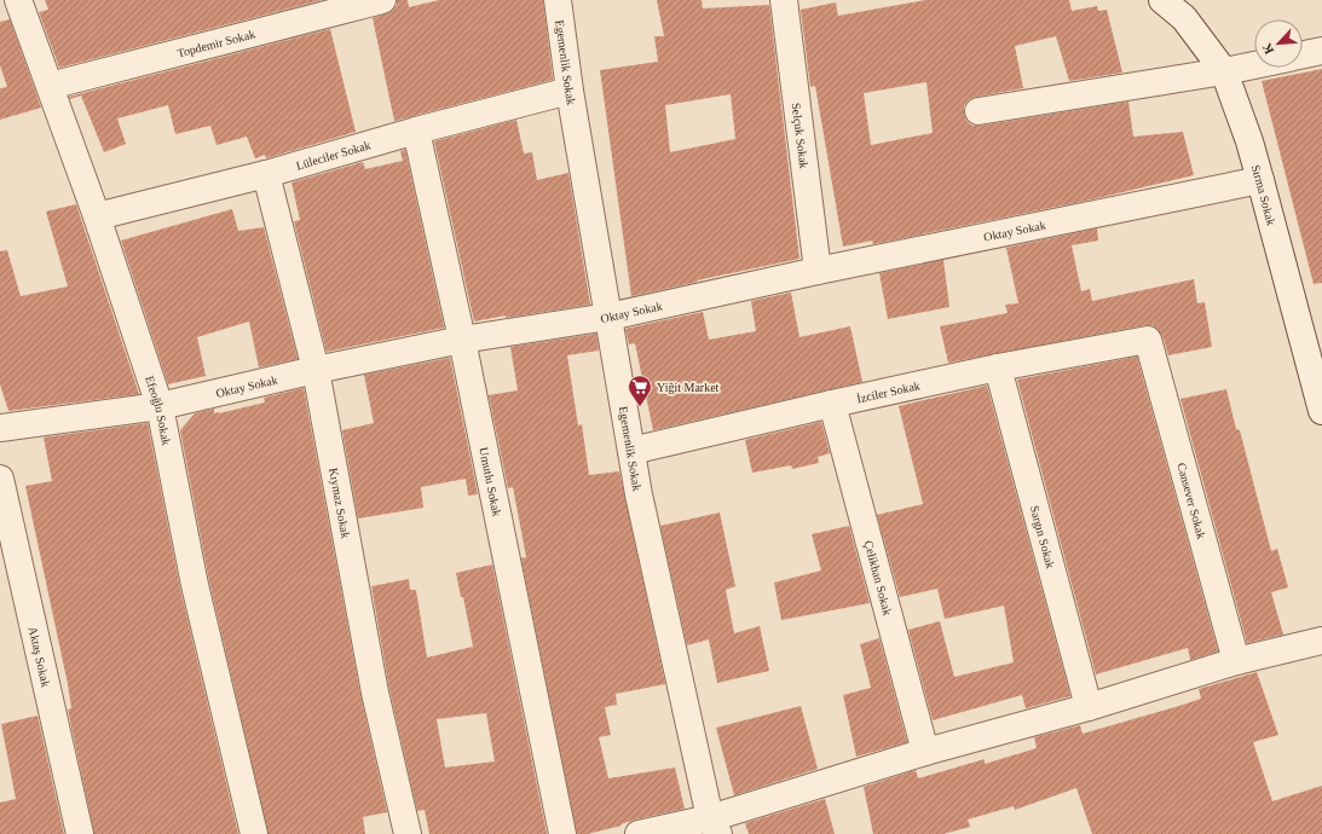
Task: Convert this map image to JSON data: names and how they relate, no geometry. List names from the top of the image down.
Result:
{
  "streets": {
    "street": [
      "Topdemir Sokak",
      "Egemenlik Sokak",
      "Selçuk Sokak",
      "Lüleciler Sokak",
      "Sırma Sokak",
      "Oktay Sokak",
      "İzciler Sokak",
      "Efeoğlu Sokak",
      "Umutlu Sokak",
      "Cansever Sokak",
      "Kıymaz Sokak",
      "Sargın Sokak",
      "Çelikhan Sokak",
      "Aktaş Sokak"
    ]
  },
  "crossings": [
    ["Topdemir Sokak", "Efeoğlu Sokak"],
    ["Egemenlik Sokak", "Lüleciler Sokak"],
    ["Egemenlik Sokak", "Oktay Sokak"],
    ["Egemenlik Sokak", "İzciler Sokak"],
    ["Selçuk Sokak", "Oktay Sokak"],
    ["Lüleciler Sokak", "Efeoğlu Sokak"],
    ["Lüleciler Sokak", "Umutlu Sokak"],
    ["Lüleciler Sokak", "Kıymaz Sokak"],
    ["Sırma Sokak", "Oktay Sokak"],
    ["Oktay Sokak", "Efeoğlu Sokak"],
    ["Oktay Sokak", "Umutlu Sokak"],
    ["Oktay Sokak", "Kıymaz Sokak"],
    ["İzciler Sokak", "Cansever Sokak"],
    ["İzciler Sokak", "Sargın Sokak"],
    ["İzciler Sokak", "Çelikhan Sokak"]
  ],
  "places": {
    "supermarket": ["Yiğit Market"]
  },
  "north": "bottom left"
}
